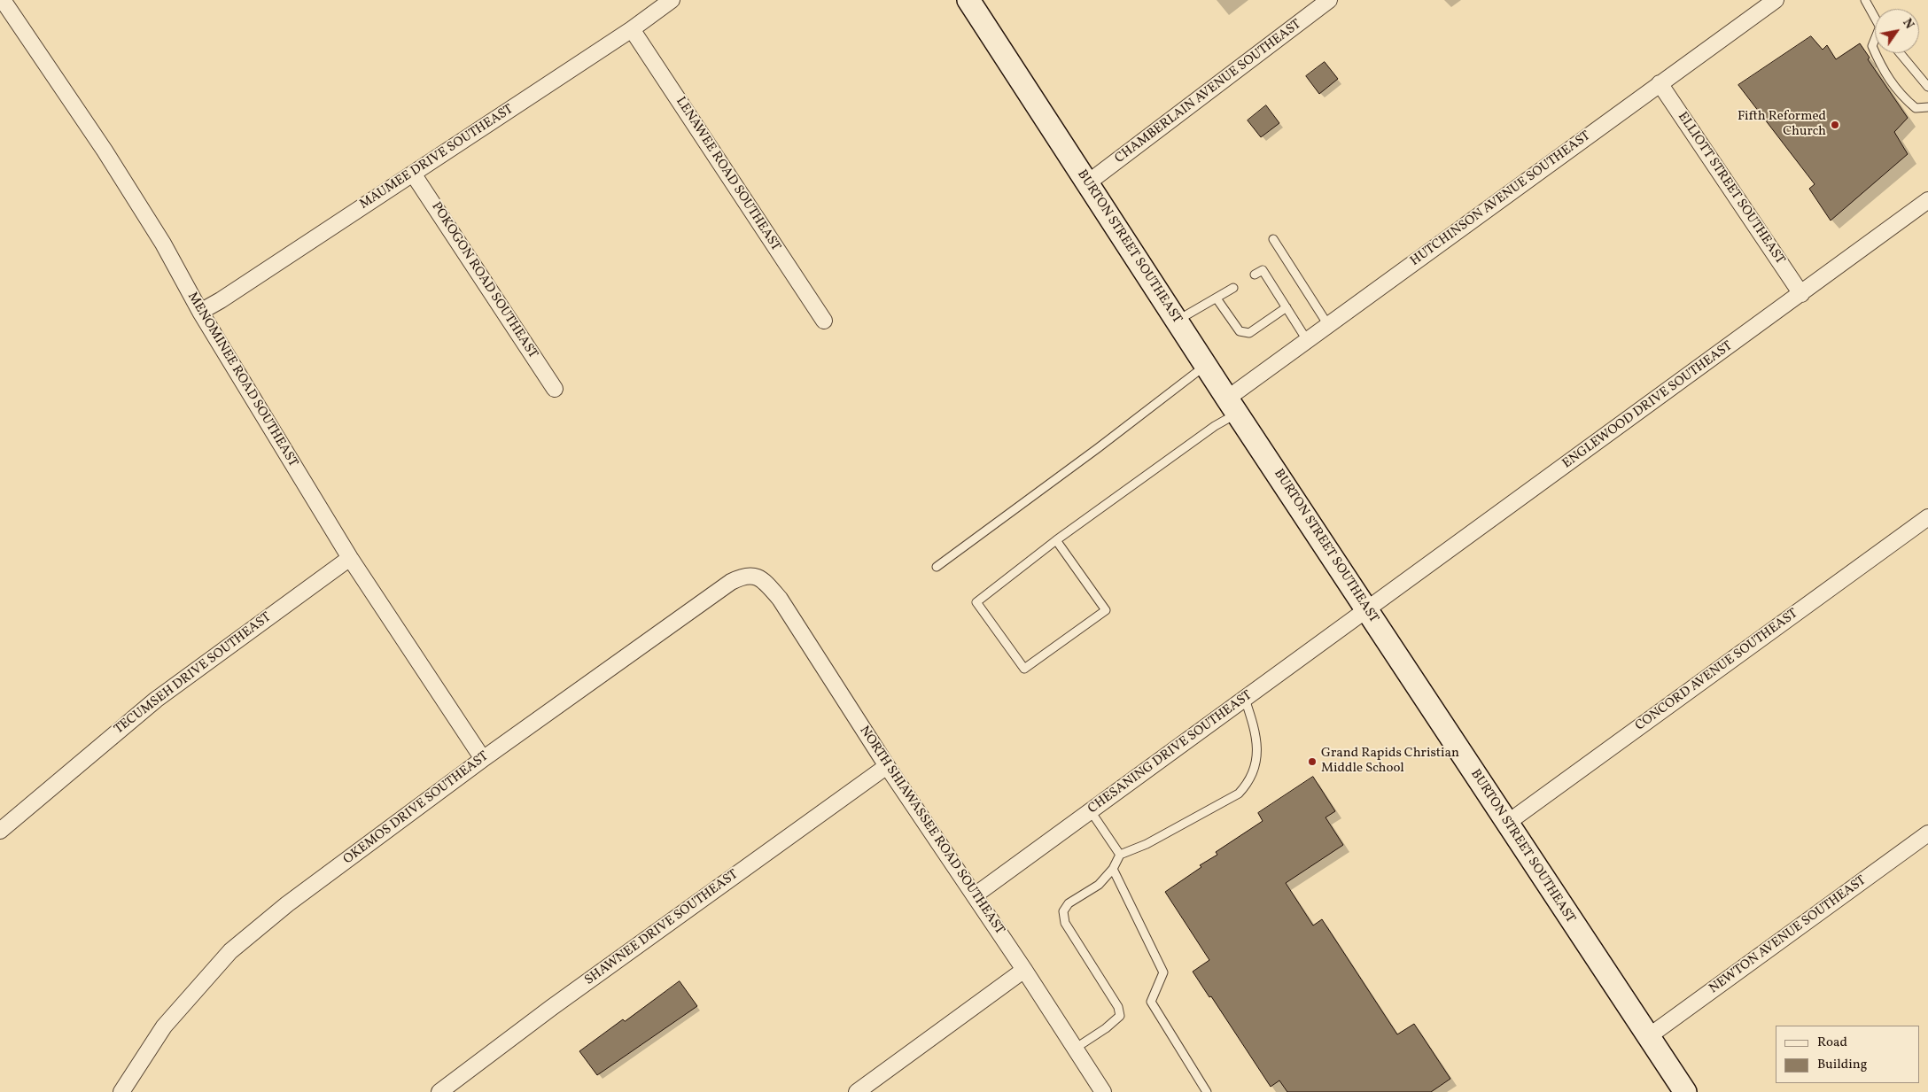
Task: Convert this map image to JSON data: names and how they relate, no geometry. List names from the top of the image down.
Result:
{
  "streets": {
    "main road": ["BURTON STREET SOUTHEAST"],
    "street": [
      "CHAMBERLAIN AVENUE SOUTHEAST",
      "MAUMEE DRIVE SOUTHEAST",
      "LENAWEE ROAD SOUTHEAST",
      "ELLIOTT STREET SOUTHEAST",
      "HUTCHINSON AVENUE SOUTHEAST",
      "POKOGON ROAD SOUTHEAST",
      "MENOMINEE ROAD SOUTHEAST",
      "ENGLEWOOD DRIVE SOUTHEAST",
      "CONCORD AVENUE SOUTHEAST",
      "TECUMSEH DRIVE SOUTHEAST",
      "CHESANING DRIVE SOUTHEAST",
      "OKEMOS DRIVE SOUTHEAST",
      "NORTH SHIAWASSEE ROAD SOUTHEAST",
      "SHAWNEE DRIVE SOUTHEAST",
      "NEWTON AVENUE SOUTHEAST"
    ]
  },
  "crossings": [
    ["CHAMBERLAIN AVENUE SOUTHEAST", "BURTON STREET SOUTHEAST"],
    ["MAUMEE DRIVE SOUTHEAST", "LENAWEE ROAD SOUTHEAST"],
    ["MAUMEE DRIVE SOUTHEAST", "POKOGON ROAD SOUTHEAST"],
    ["MAUMEE DRIVE SOUTHEAST", "MENOMINEE ROAD SOUTHEAST"],
    ["ELLIOTT STREET SOUTHEAST", "HUTCHINSON AVENUE SOUTHEAST"],
    ["ELLIOTT STREET SOUTHEAST", "ENGLEWOOD DRIVE SOUTHEAST"],
    ["HUTCHINSON AVENUE SOUTHEAST", "BURTON STREET SOUTHEAST"],
    ["BURTON STREET SOUTHEAST", "ENGLEWOOD DRIVE SOUTHEAST"],
    ["BURTON STREET SOUTHEAST", "CONCORD AVENUE SOUTHEAST"],
    ["BURTON STREET SOUTHEAST", "CHESANING DRIVE SOUTHEAST"],
    ["BURTON STREET SOUTHEAST", "NEWTON AVENUE SOUTHEAST"],
    ["MENOMINEE ROAD SOUTHEAST", "TECUMSEH DRIVE SOUTHEAST"],
    ["MENOMINEE ROAD SOUTHEAST", "OKEMOS DRIVE SOUTHEAST"],
    ["ENGLEWOOD DRIVE SOUTHEAST", "CHESANING DRIVE SOUTHEAST"],
    ["CHESANING DRIVE SOUTHEAST", "NORTH SHIAWASSEE ROAD SOUTHEAST"],
    ["OKEMOS DRIVE SOUTHEAST", "NORTH SHIAWASSEE ROAD SOUTHEAST"],
    ["NORTH SHIAWASSEE ROAD SOUTHEAST", "SHAWNEE DRIVE SOUTHEAST"]
  ],
  "places": ["Fifth Reformed Church", "Grand Rapids Christian Middle School"],
  "legend": ["Road", "Building"],
  "north": "top right"
}
